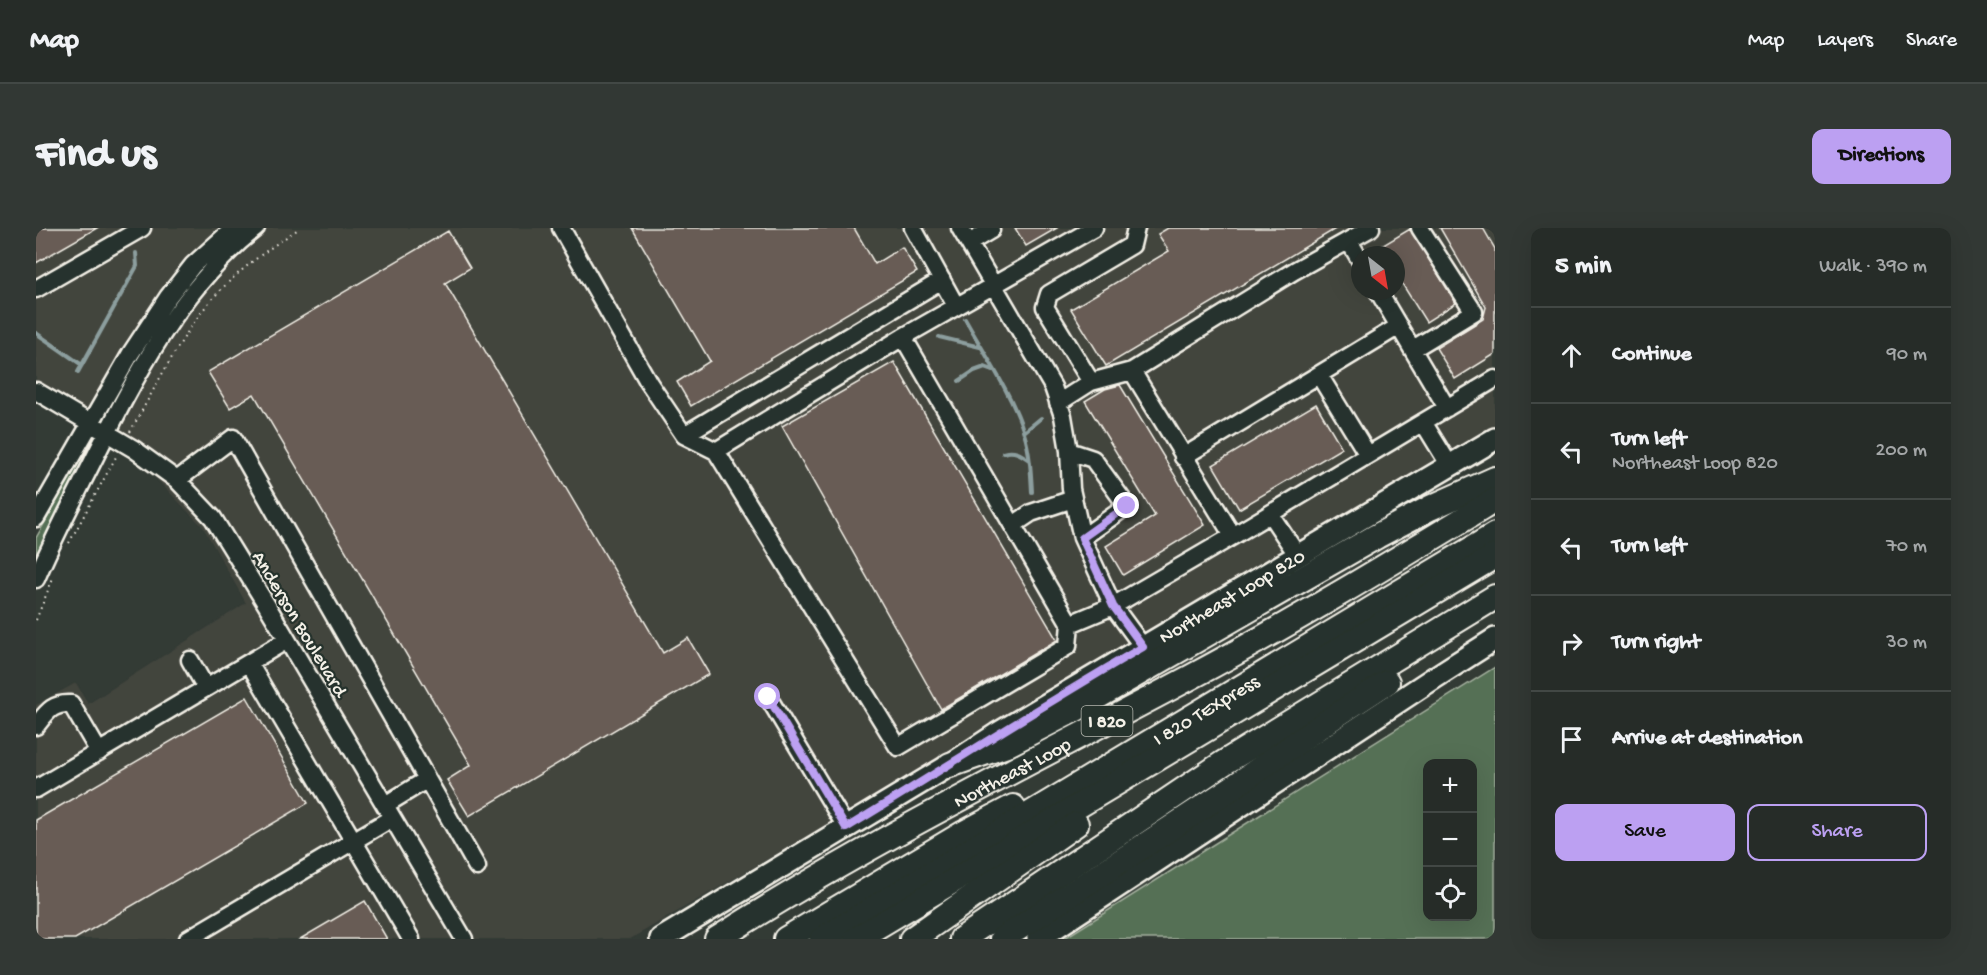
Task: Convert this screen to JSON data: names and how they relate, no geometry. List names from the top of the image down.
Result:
{
  "streets": {
    "highway": ["I 820 TEXpress", "I 820", "Northeast Loop"],
    "main road": ["Northeast Loop 820"],
    "street": ["Anderson Boulevard"]
  },
  "north": "bottom right",
  "page": {
    "header": "Map",
    "nav": ["Map", "Layers", "Share"],
    "buttons": [
      "Directions",
      ["Save", "Share"]
    ],
    "title": "Find us",
    "heading": ["5 min", "Walk · 390 m"],
    "list": [
      ["Continue", "90 m"],
      ["Turn left", "Northeast Loop 820", "200 m"],
      ["Turn left", "70 m"],
      ["Turn right", "30 m"],
      "Arrive at destination"
    ],
    "map_buttons": ["+", "−"]
  }
}
